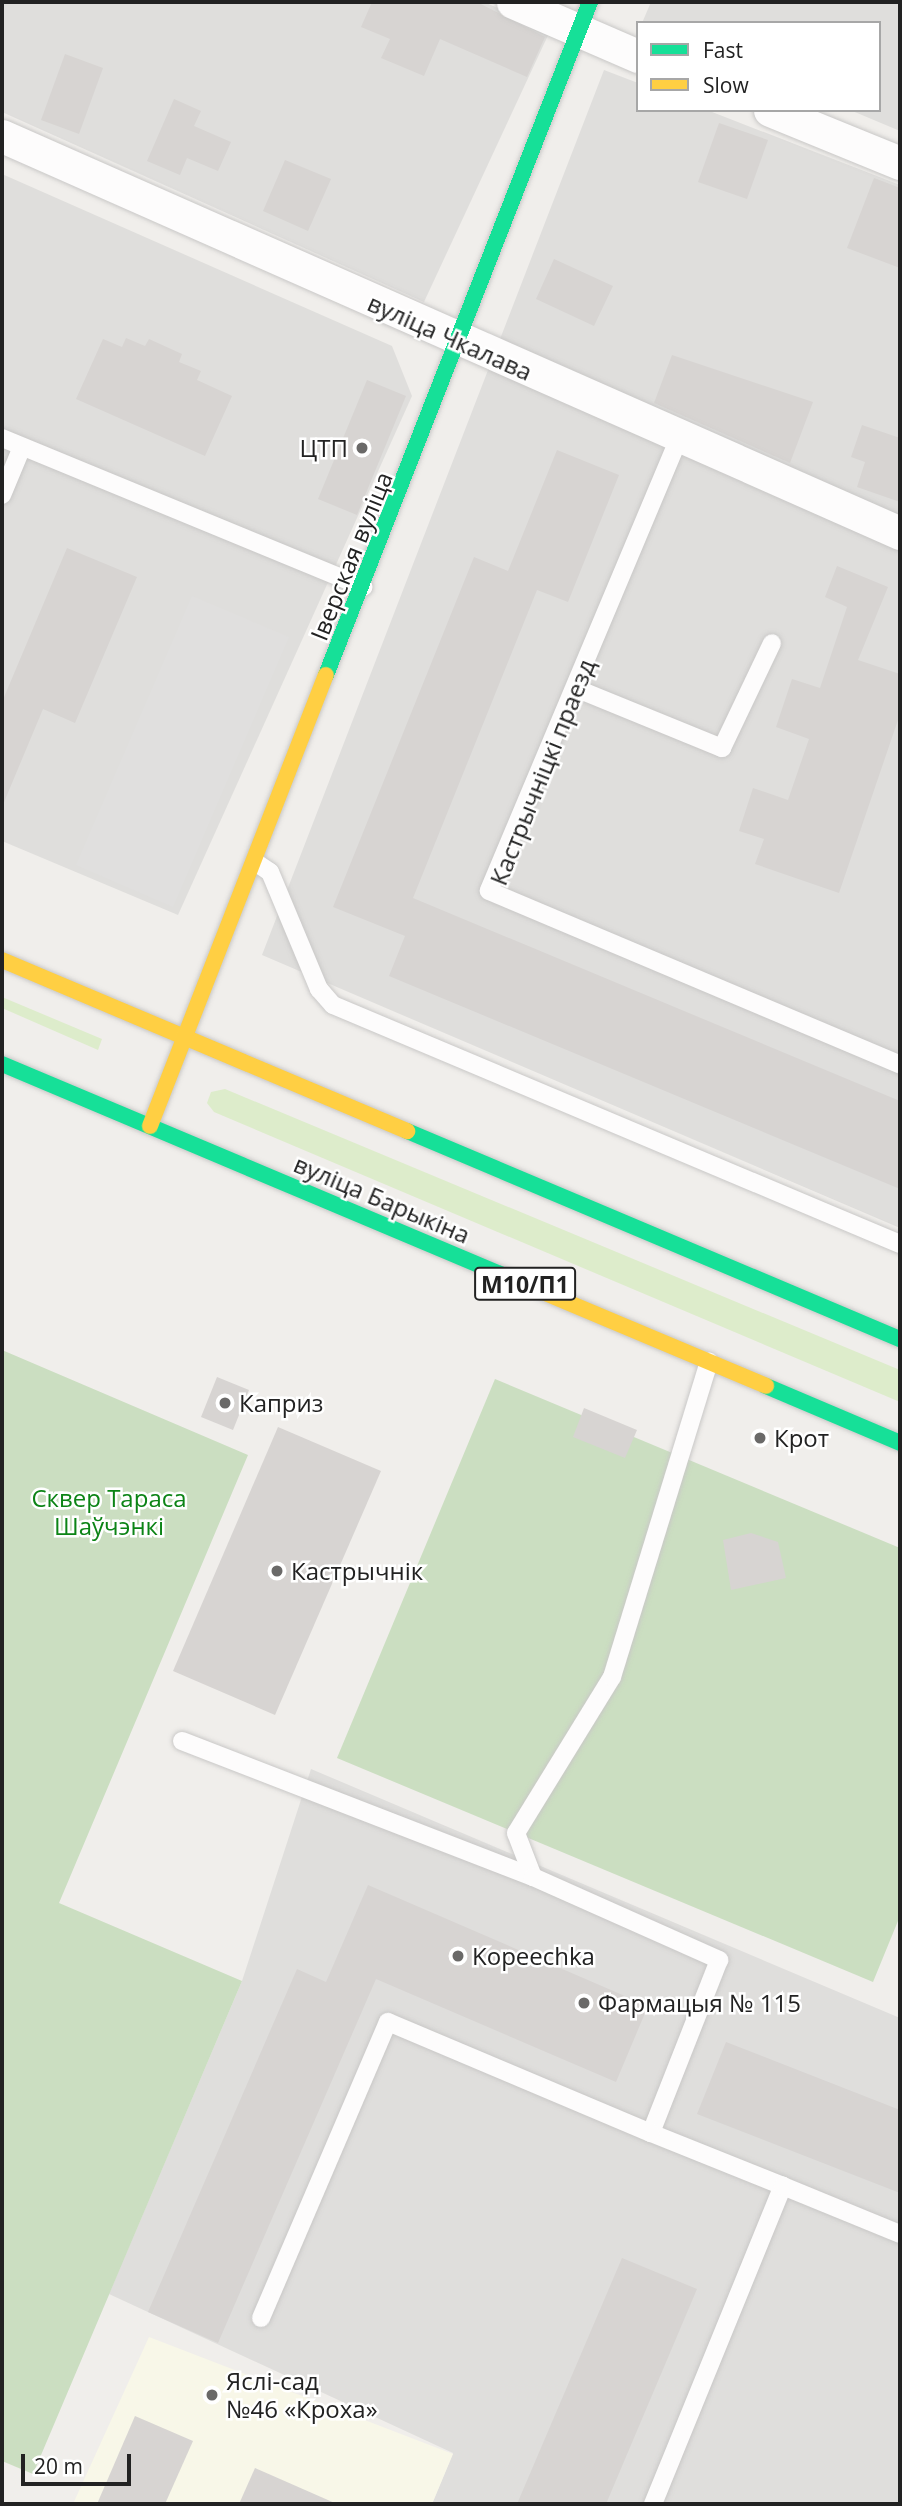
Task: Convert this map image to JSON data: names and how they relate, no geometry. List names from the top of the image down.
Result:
{
  "streets": {
    "main road": ["Іверская вуліца", "вуліца Барыкіна", "М10/П1"],
    "street": ["вуліца Чкалава"],
    "lane": ["Кастрычніцкі праезд"]
  },
  "crossings": [
    ["вуліца Чкалава", "Іверская вуліца"],
    ["вуліца Чкалава", "Кастрычніцкі праезд"],
    ["Іверская вуліца", "вуліца Барыкіна"]
  ],
  "parks": ["Сквер Тараса Шаўчэнкі"],
  "places": [
    "ЦТП",
    "Каприз",
    "Крот",
    "Кастрычнік",
    "Kopeechka",
    "Фармацыя № 115",
    "Яслі-сад №46 «Кроха»"
  ],
  "legend": ["Fast", "Slow"],
  "scale_bar": "20 m"
}
